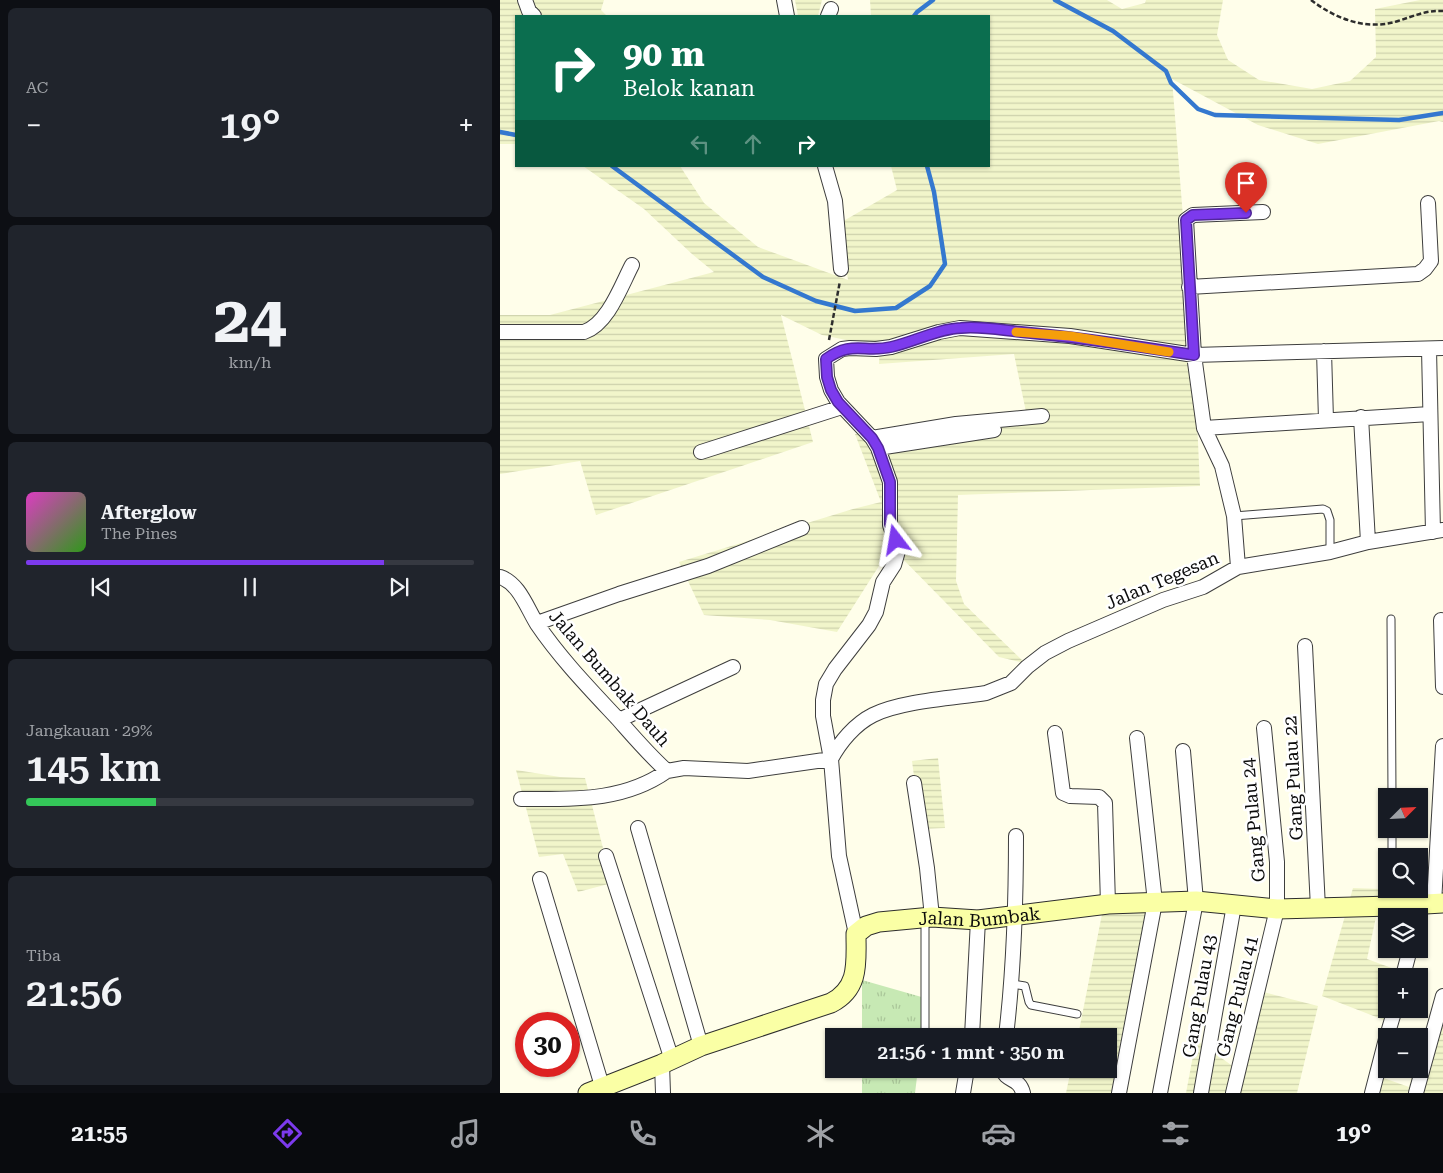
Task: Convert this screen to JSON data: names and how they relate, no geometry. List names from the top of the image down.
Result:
{
  "streets": {
    "street": [
      "Jalan Tegesan",
      "Jalan Bumbak Dauh",
      "Gang Pulau 22",
      "Gang Pulau 24",
      "Jalan Bumbak",
      "Gang Pulau 43",
      "Gang Pulau 41"
    ]
  },
  "crossings": [
    ["Jalan Tegesan", "Jalan Bumbak Dauh"],
    ["Gang Pulau 22", "Jalan Bumbak"],
    ["Gang Pulau 24", "Jalan Bumbak"],
    ["Gang Pulau 24", "Gang Pulau 41"],
    ["Jalan Bumbak", "Gang Pulau 43"],
    ["Jalan Bumbak", "Gang Pulau 41"]
  ],
  "north": "top right",
  "page": {
    "tile": [
      "AC",
      ["24", "km/h"],
      ["Jangkauan · 29%", "145 km"],
      ["Tiba", "21:56"]
    ],
    "turn": ["90 m", "Belok kanan"],
    "heat": ["−", "19°", "+"],
    "song": ["Afterglow", "The Pines"],
    "map_buttons": ["+", "−"],
    "limit": "30",
    "trip": "21:56 · 1 mnt · 350 m",
    "tabs": ["21:55", "19°"]
  }
}
